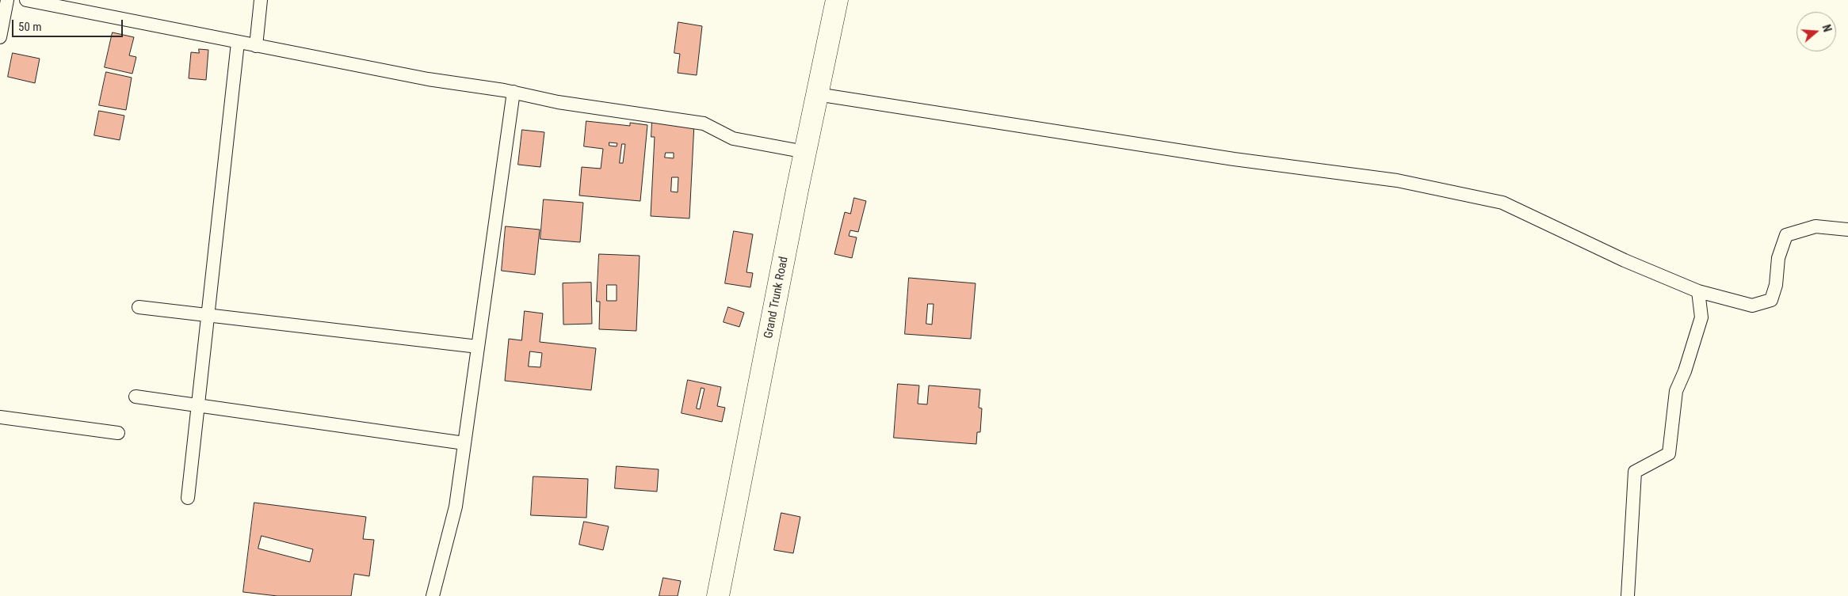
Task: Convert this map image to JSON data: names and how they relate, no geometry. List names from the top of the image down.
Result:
{
  "streets": {
    "highway": ["Grand Trunk Road"]
  },
  "scale_bar": "50 m",
  "north": "right"
}
